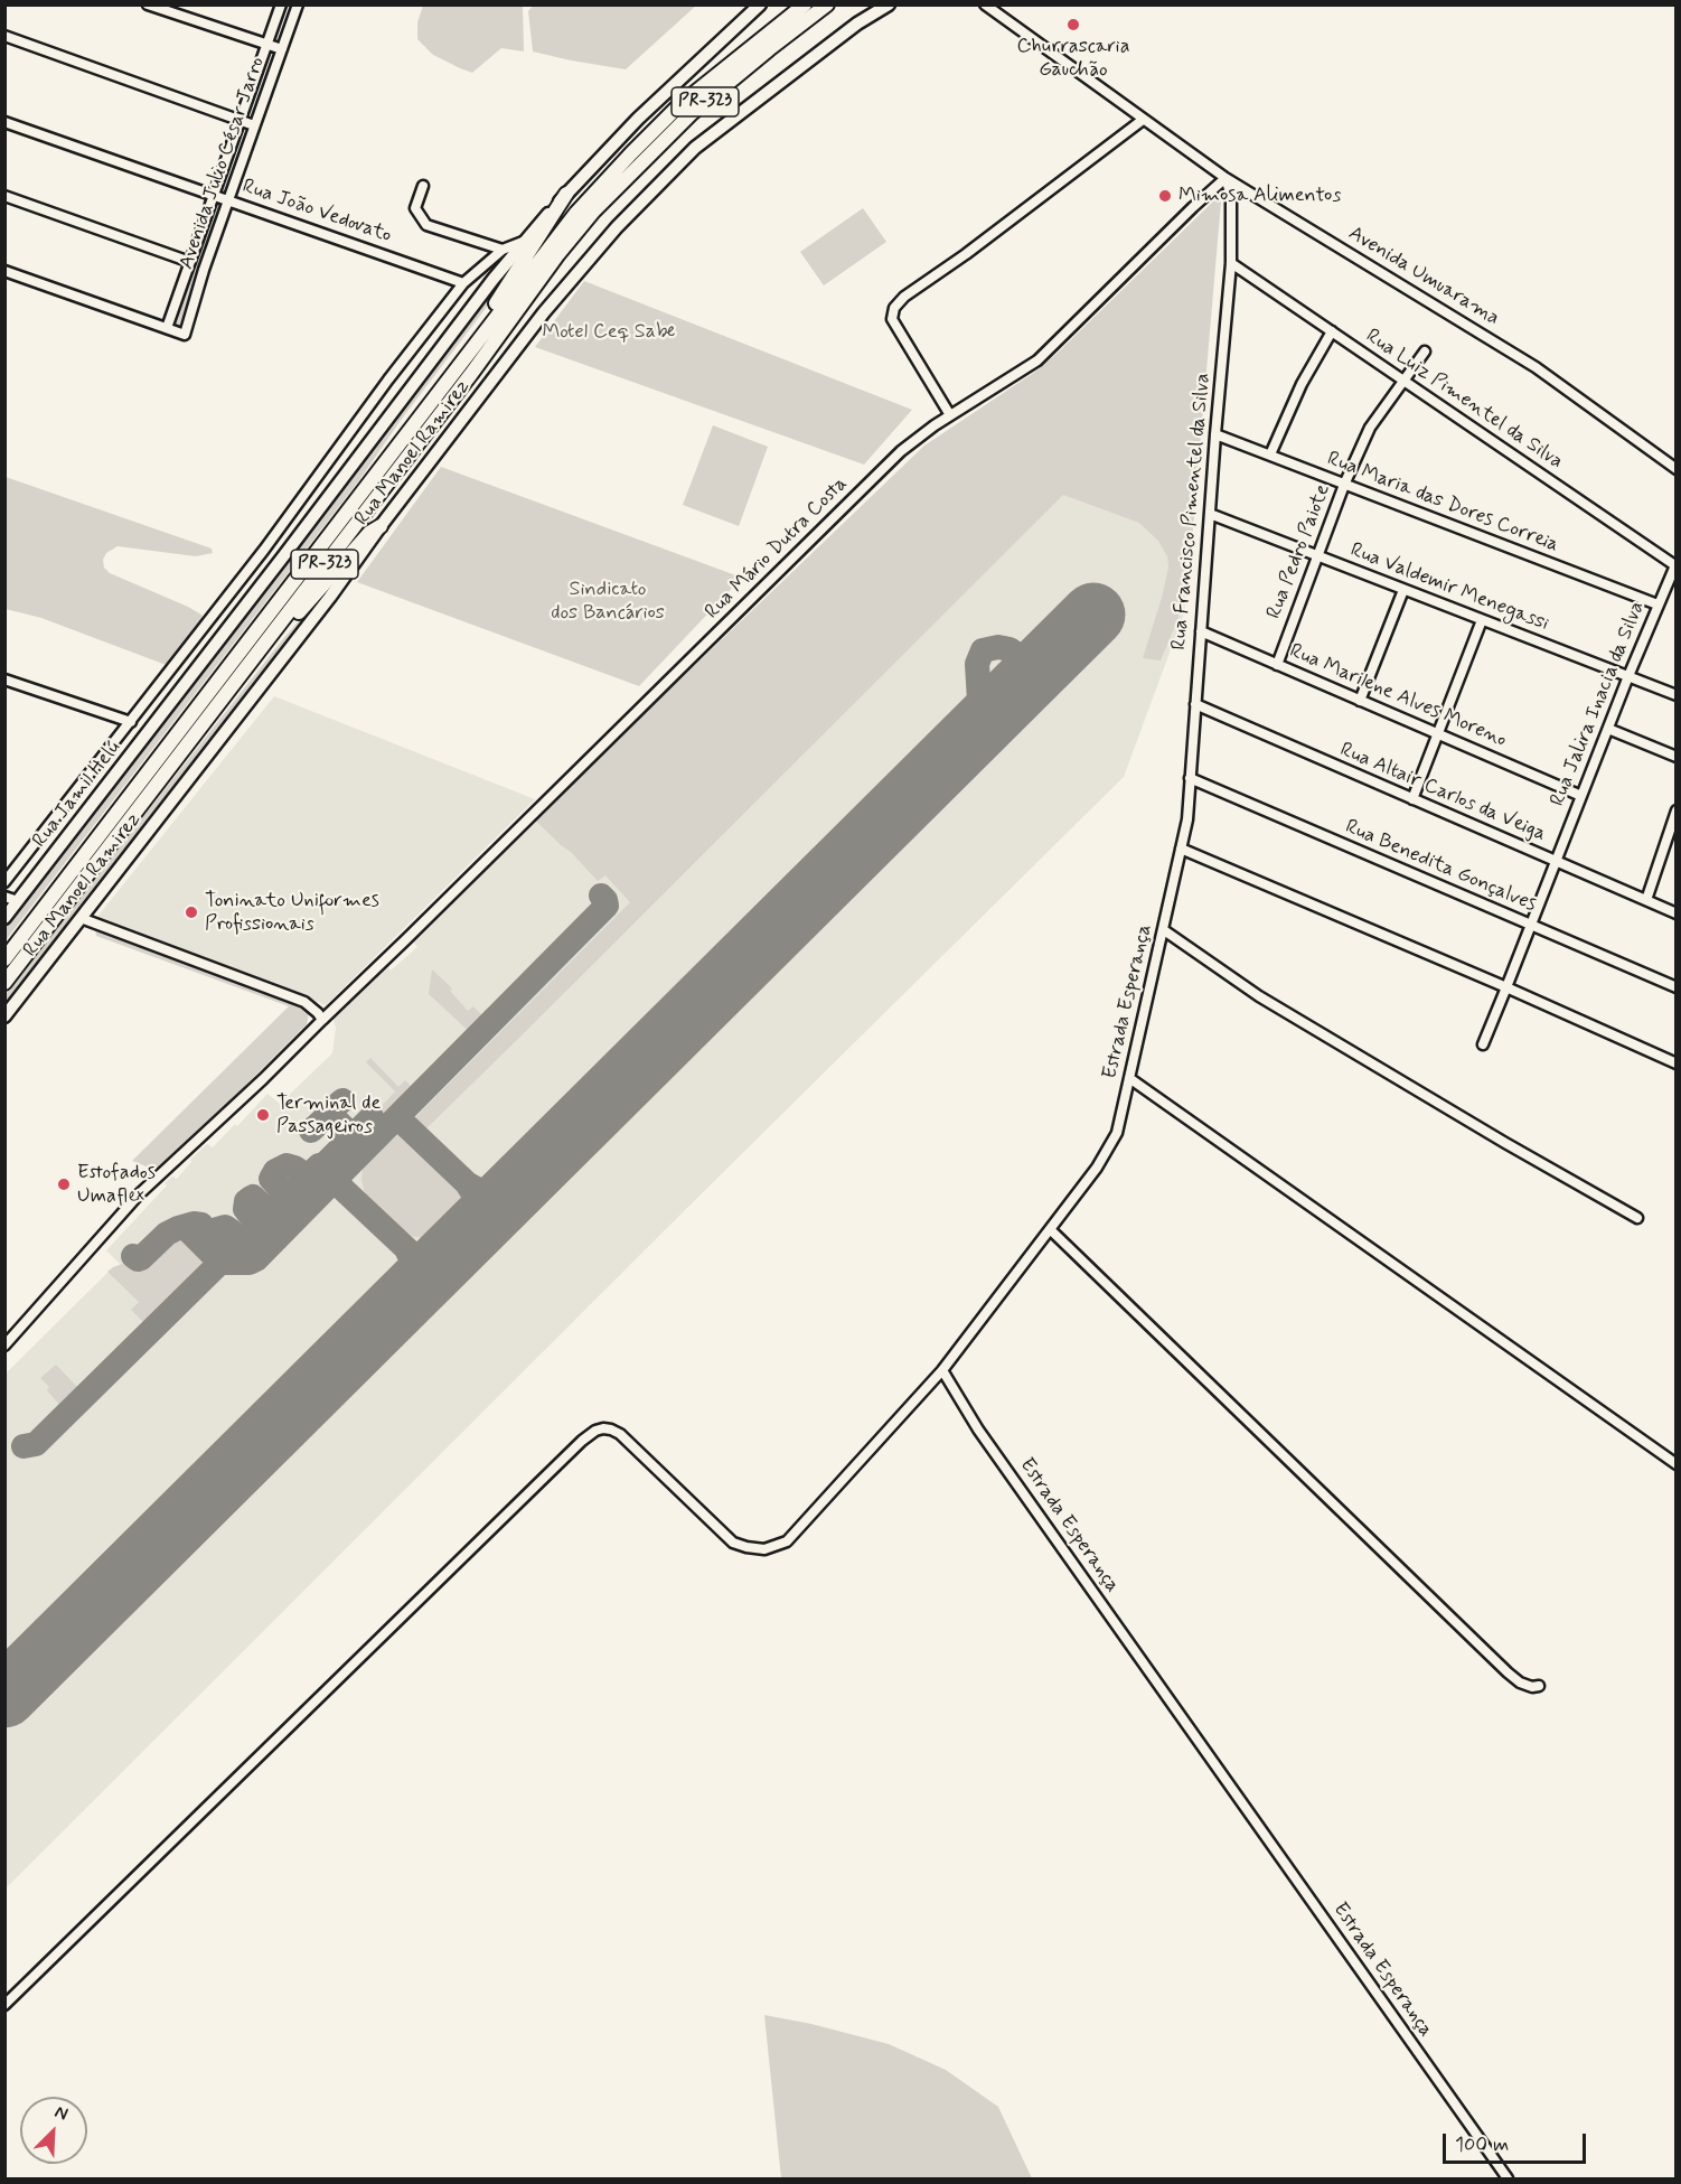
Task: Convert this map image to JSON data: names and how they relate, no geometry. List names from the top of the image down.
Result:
{
  "streets": {
    "highway": ["PR-323"],
    "main road": ["Rua Manoel Ramirez", "Rua Jamil Helú"],
    "street": [
      "Avenida Julio César Jarro",
      "Rua João Vedovato",
      "Avenida Umuarama",
      "Rua Luiz Pimentel da Silva",
      "Rua Maria das Dores Correia",
      "Rua Francisco Pimentel da Silva",
      "Rua Mário Dutra Costa",
      "Rua Pedro Paiote",
      "Rua Valdemir Menegassi",
      "Rua Marilene Alves Moreno",
      "Rua Jalira Inacia da Silva",
      "Rua Altair Carlos da Veiga",
      "Rua Benedita Gonçalves",
      "Estrada Esperança"
    ]
  },
  "crossings": [
    ["Avenida Julio César Jarro", "Rua João Vedovato"],
    ["Avenida Umuarama", "Rua Francisco Pimentel da Silva"],
    ["Avenida Umuarama", "Rua Mário Dutra Costa"],
    ["Rua Luiz Pimentel da Silva", "Rua Francisco Pimentel da Silva"],
    ["Rua Luiz Pimentel da Silva", "Rua Pedro Paiote"],
    ["Rua Luiz Pimentel da Silva", "Rua Jalira Inacia da Silva"],
    ["Rua Maria das Dores Correia", "Rua Francisco Pimentel da Silva"],
    ["Rua Maria das Dores Correia", "Rua Pedro Paiote"],
    ["Rua Maria das Dores Correia", "Rua Jalira Inacia da Silva"],
    ["Rua Francisco Pimentel da Silva", "Rua Mário Dutra Costa"],
    ["Rua Francisco Pimentel da Silva", "Rua Valdemir Menegassi"],
    ["Rua Francisco Pimentel da Silva", "Rua Marilene Alves Moreno"],
    ["Rua Francisco Pimentel da Silva", "Rua Altair Carlos da Veiga"],
    ["Rua Francisco Pimentel da Silva", "Rua Benedita Gonçalves"],
    ["Rua Francisco Pimentel da Silva", "Estrada Esperança"],
    ["Rua Pedro Paiote", "Rua Valdemir Menegassi"],
    ["Rua Pedro Paiote", "Rua Marilene Alves Moreno"],
    ["Rua Valdemir Menegassi", "Rua Jalira Inacia da Silva"],
    ["Rua Marilene Alves Moreno", "Rua Jalira Inacia da Silva"],
    ["Rua Jalira Inacia da Silva", "Rua Altair Carlos da Veiga"],
    ["Rua Jalira Inacia da Silva", "Rua Benedita Gonçalves"]
  ],
  "parks": ["Motel Ceq Sabe", "Sindicato dos Bancários"],
  "places": [
    "Churrascaria Gauchão",
    "Mimosa Alimentos",
    "Toninato Uniformes Profissionais",
    "Terminal de Passageiros",
    "Estofados Umaflex"
  ],
  "scale_bar": "100 m",
  "north": "top right"
}
